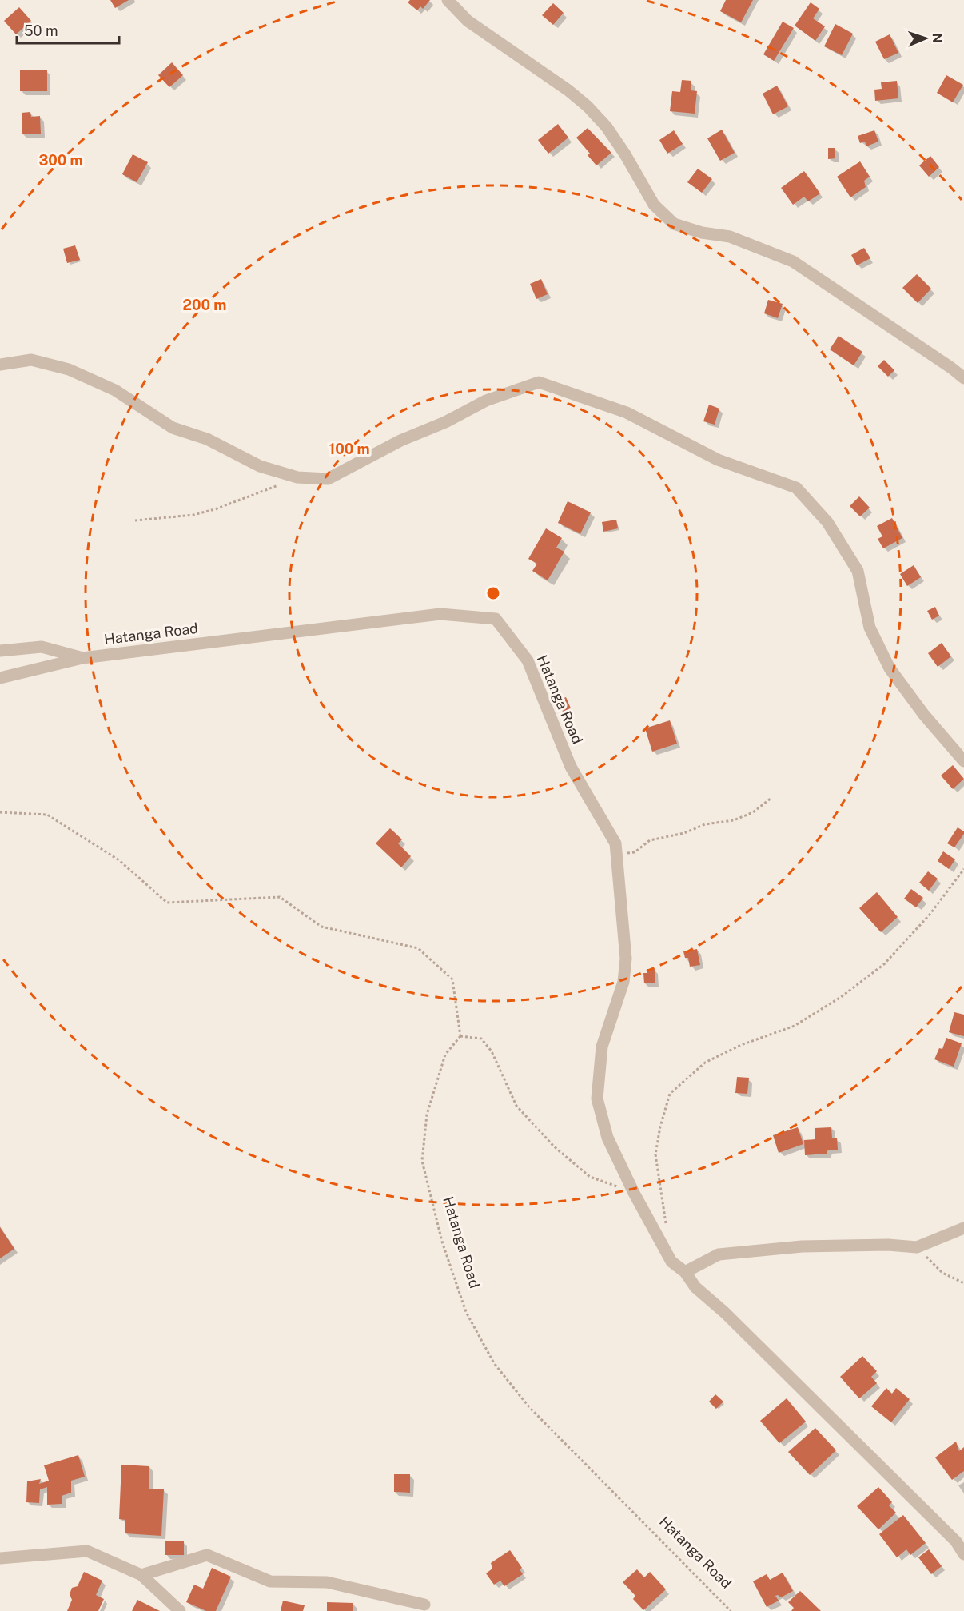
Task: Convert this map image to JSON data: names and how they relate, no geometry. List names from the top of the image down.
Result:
{
  "streets": {
    "street": ["Hatanga Road"]
  },
  "scale_bar": "50 m",
  "north": "right",
  "rings": ["300 m", "200 m", "100 m"]
}
